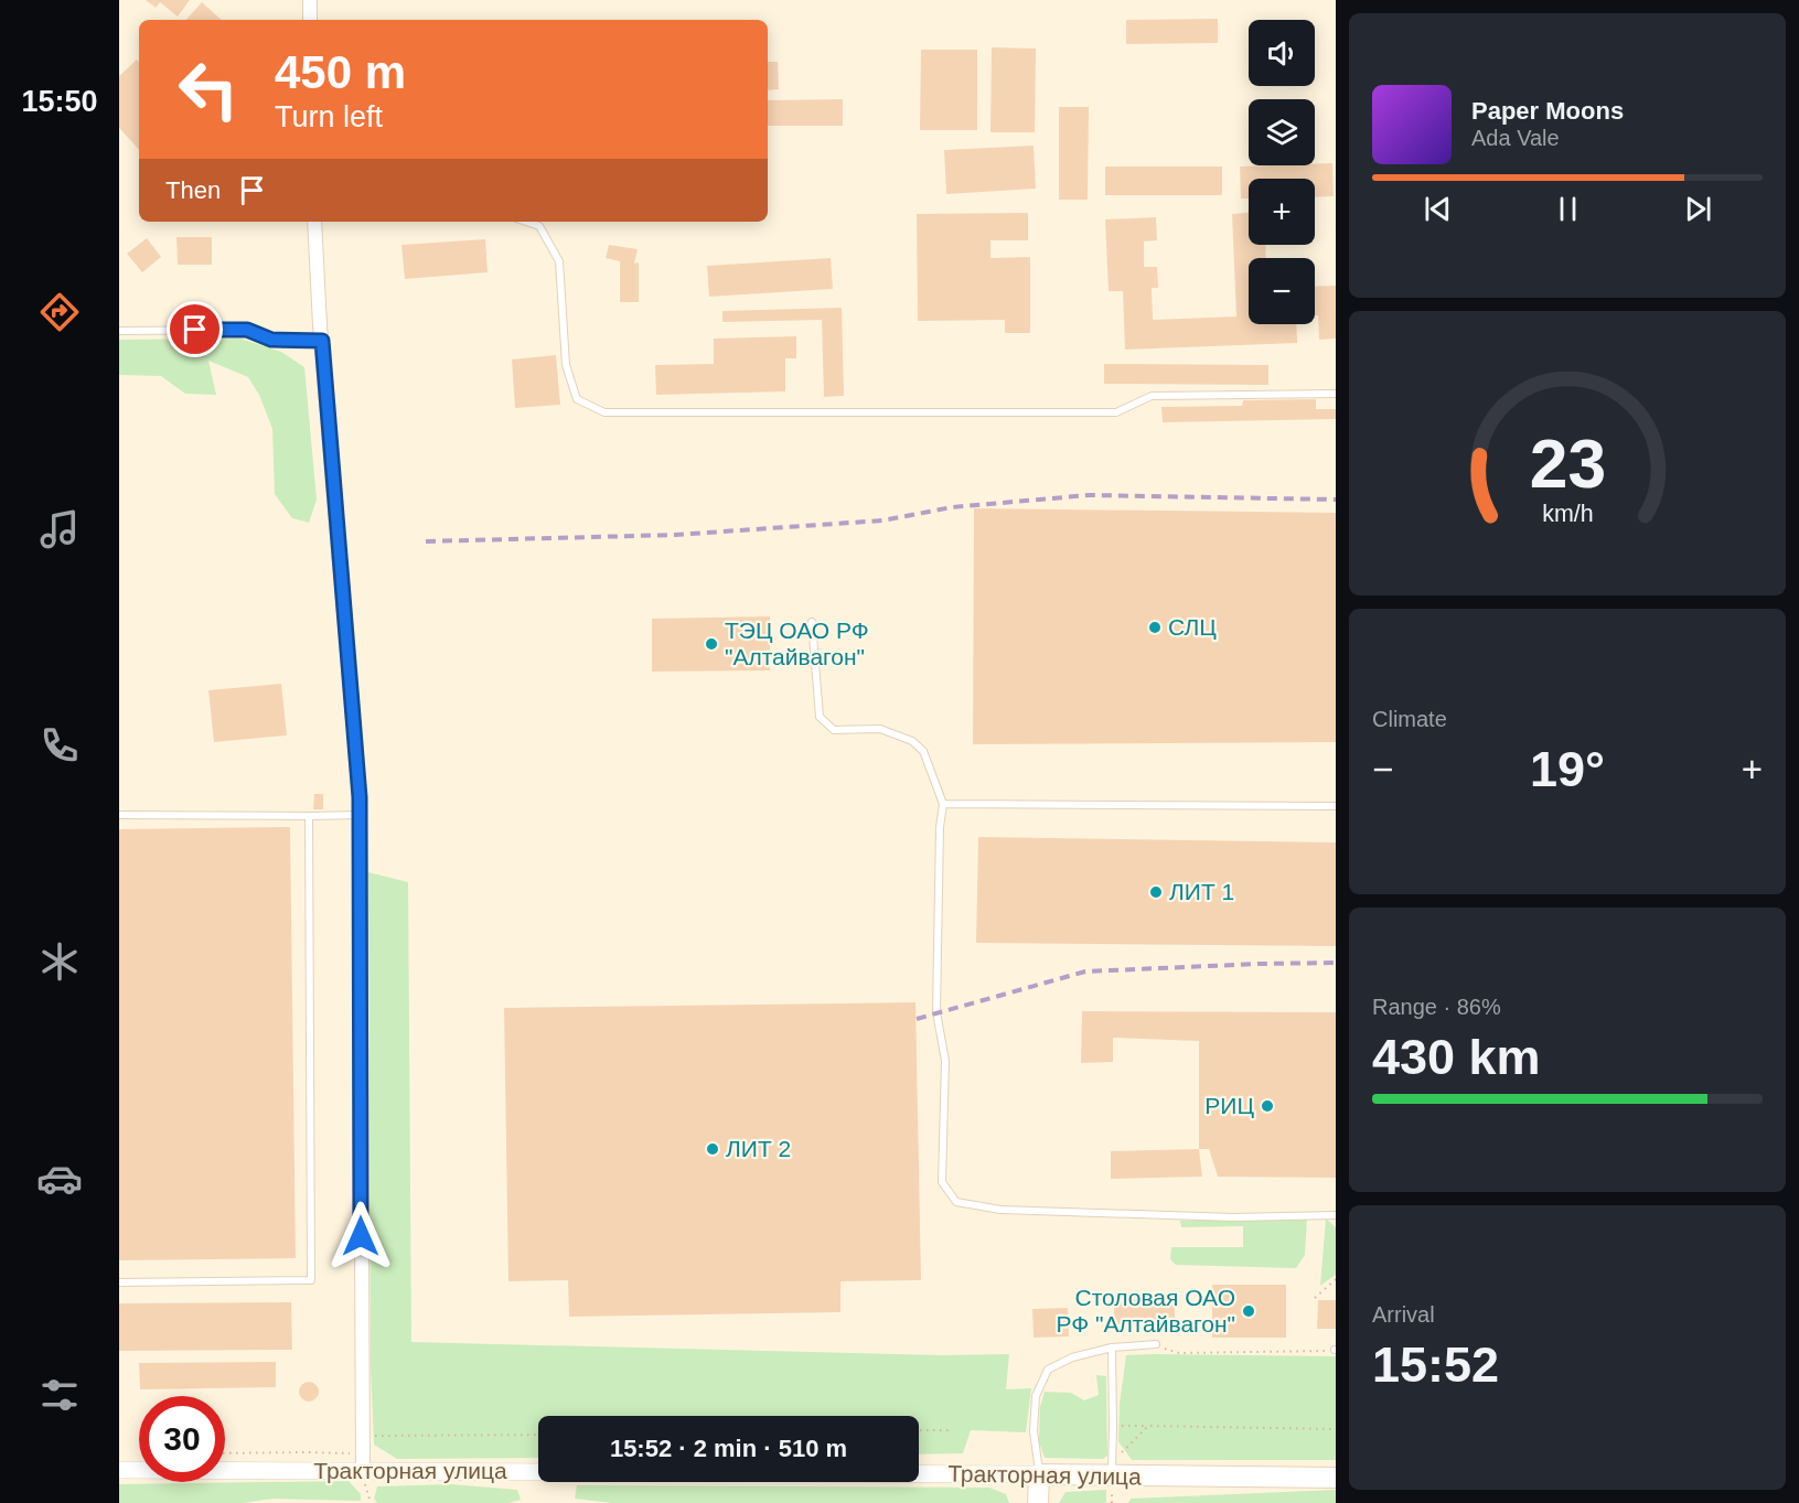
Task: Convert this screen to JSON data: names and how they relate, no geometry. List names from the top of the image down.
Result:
{
  "streets": {
    "main road": ["Тракторная улица"]
  },
  "places": [
    "СЛЦ",
    "ТЭЦ ОАО РФ \"Алтайвагон\"",
    "ЛИТ 1",
    "РИЦ",
    "ЛИТ 2",
    "Столовая ОАО РФ \"Алтайвагон\""
  ],
  "page": {
    "tabs": "15:50",
    "map_buttons": ["+", "−"],
    "turn": ["450 m", "Turn left"],
    "song": ["Paper Moons", "Ada Vale"],
    "then": "Then",
    "tile": [
      "Climate",
      ["Range · 86%", "430 km"],
      ["Arrival", "15:52"]
    ],
    "heat": ["−", "19°", "+"],
    "limit": "30",
    "trip": "15:52 · 2 min · 510 m",
    "gauge": ["23", "km/h"]
  }
}
